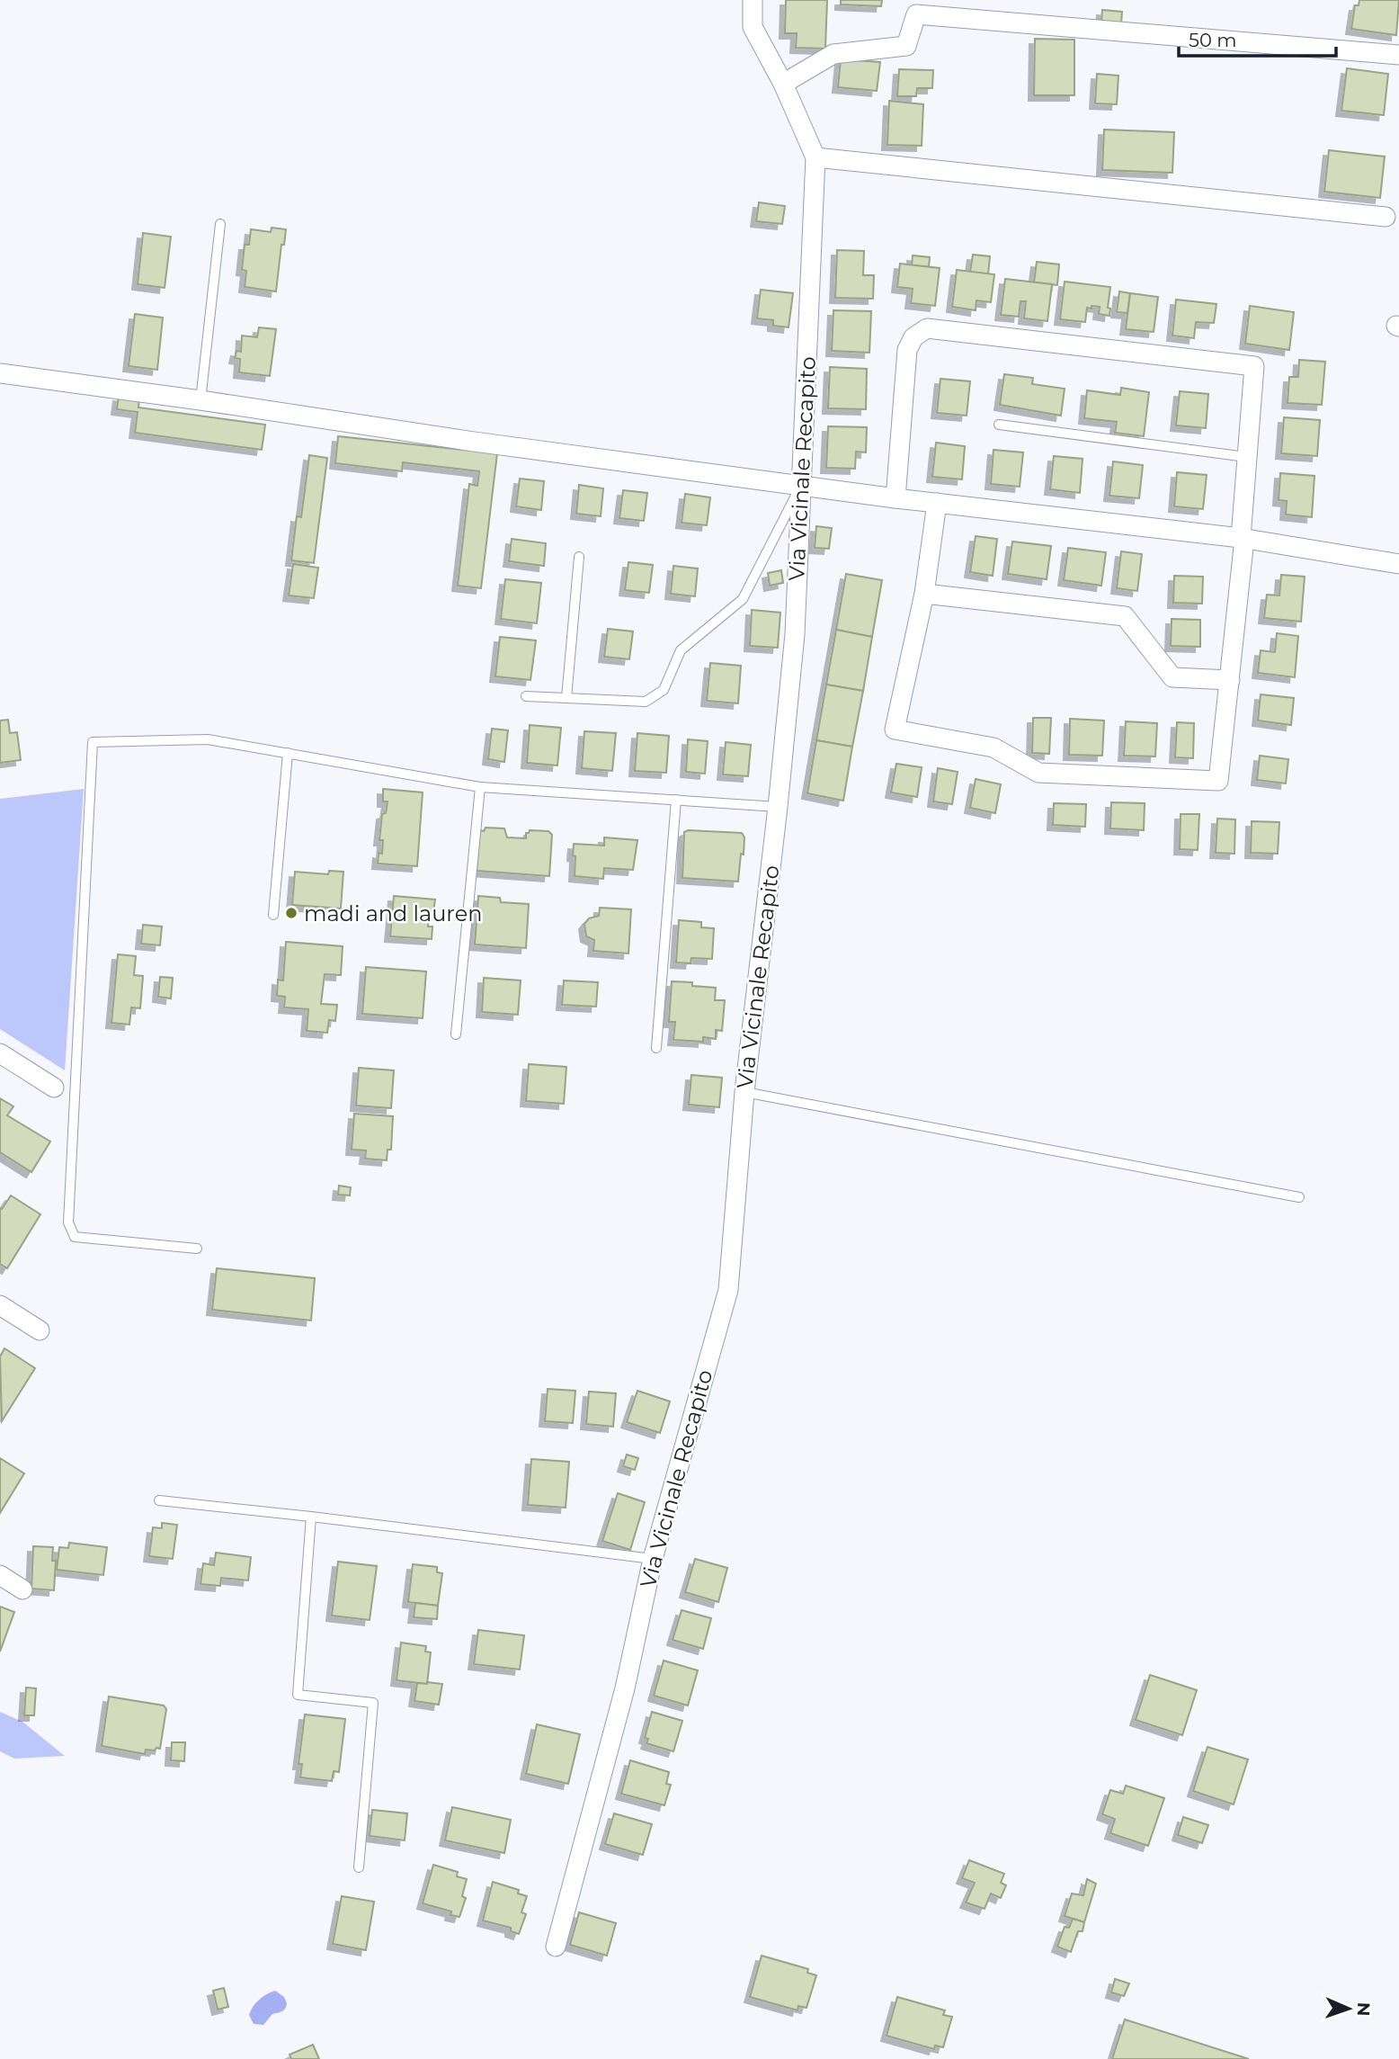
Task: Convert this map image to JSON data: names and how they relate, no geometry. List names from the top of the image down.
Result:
{
  "streets": {
    "street": ["Via Vicinale Recapito"]
  },
  "places": ["madi and lauren"],
  "scale_bar": "50 m",
  "north": "right"
}
